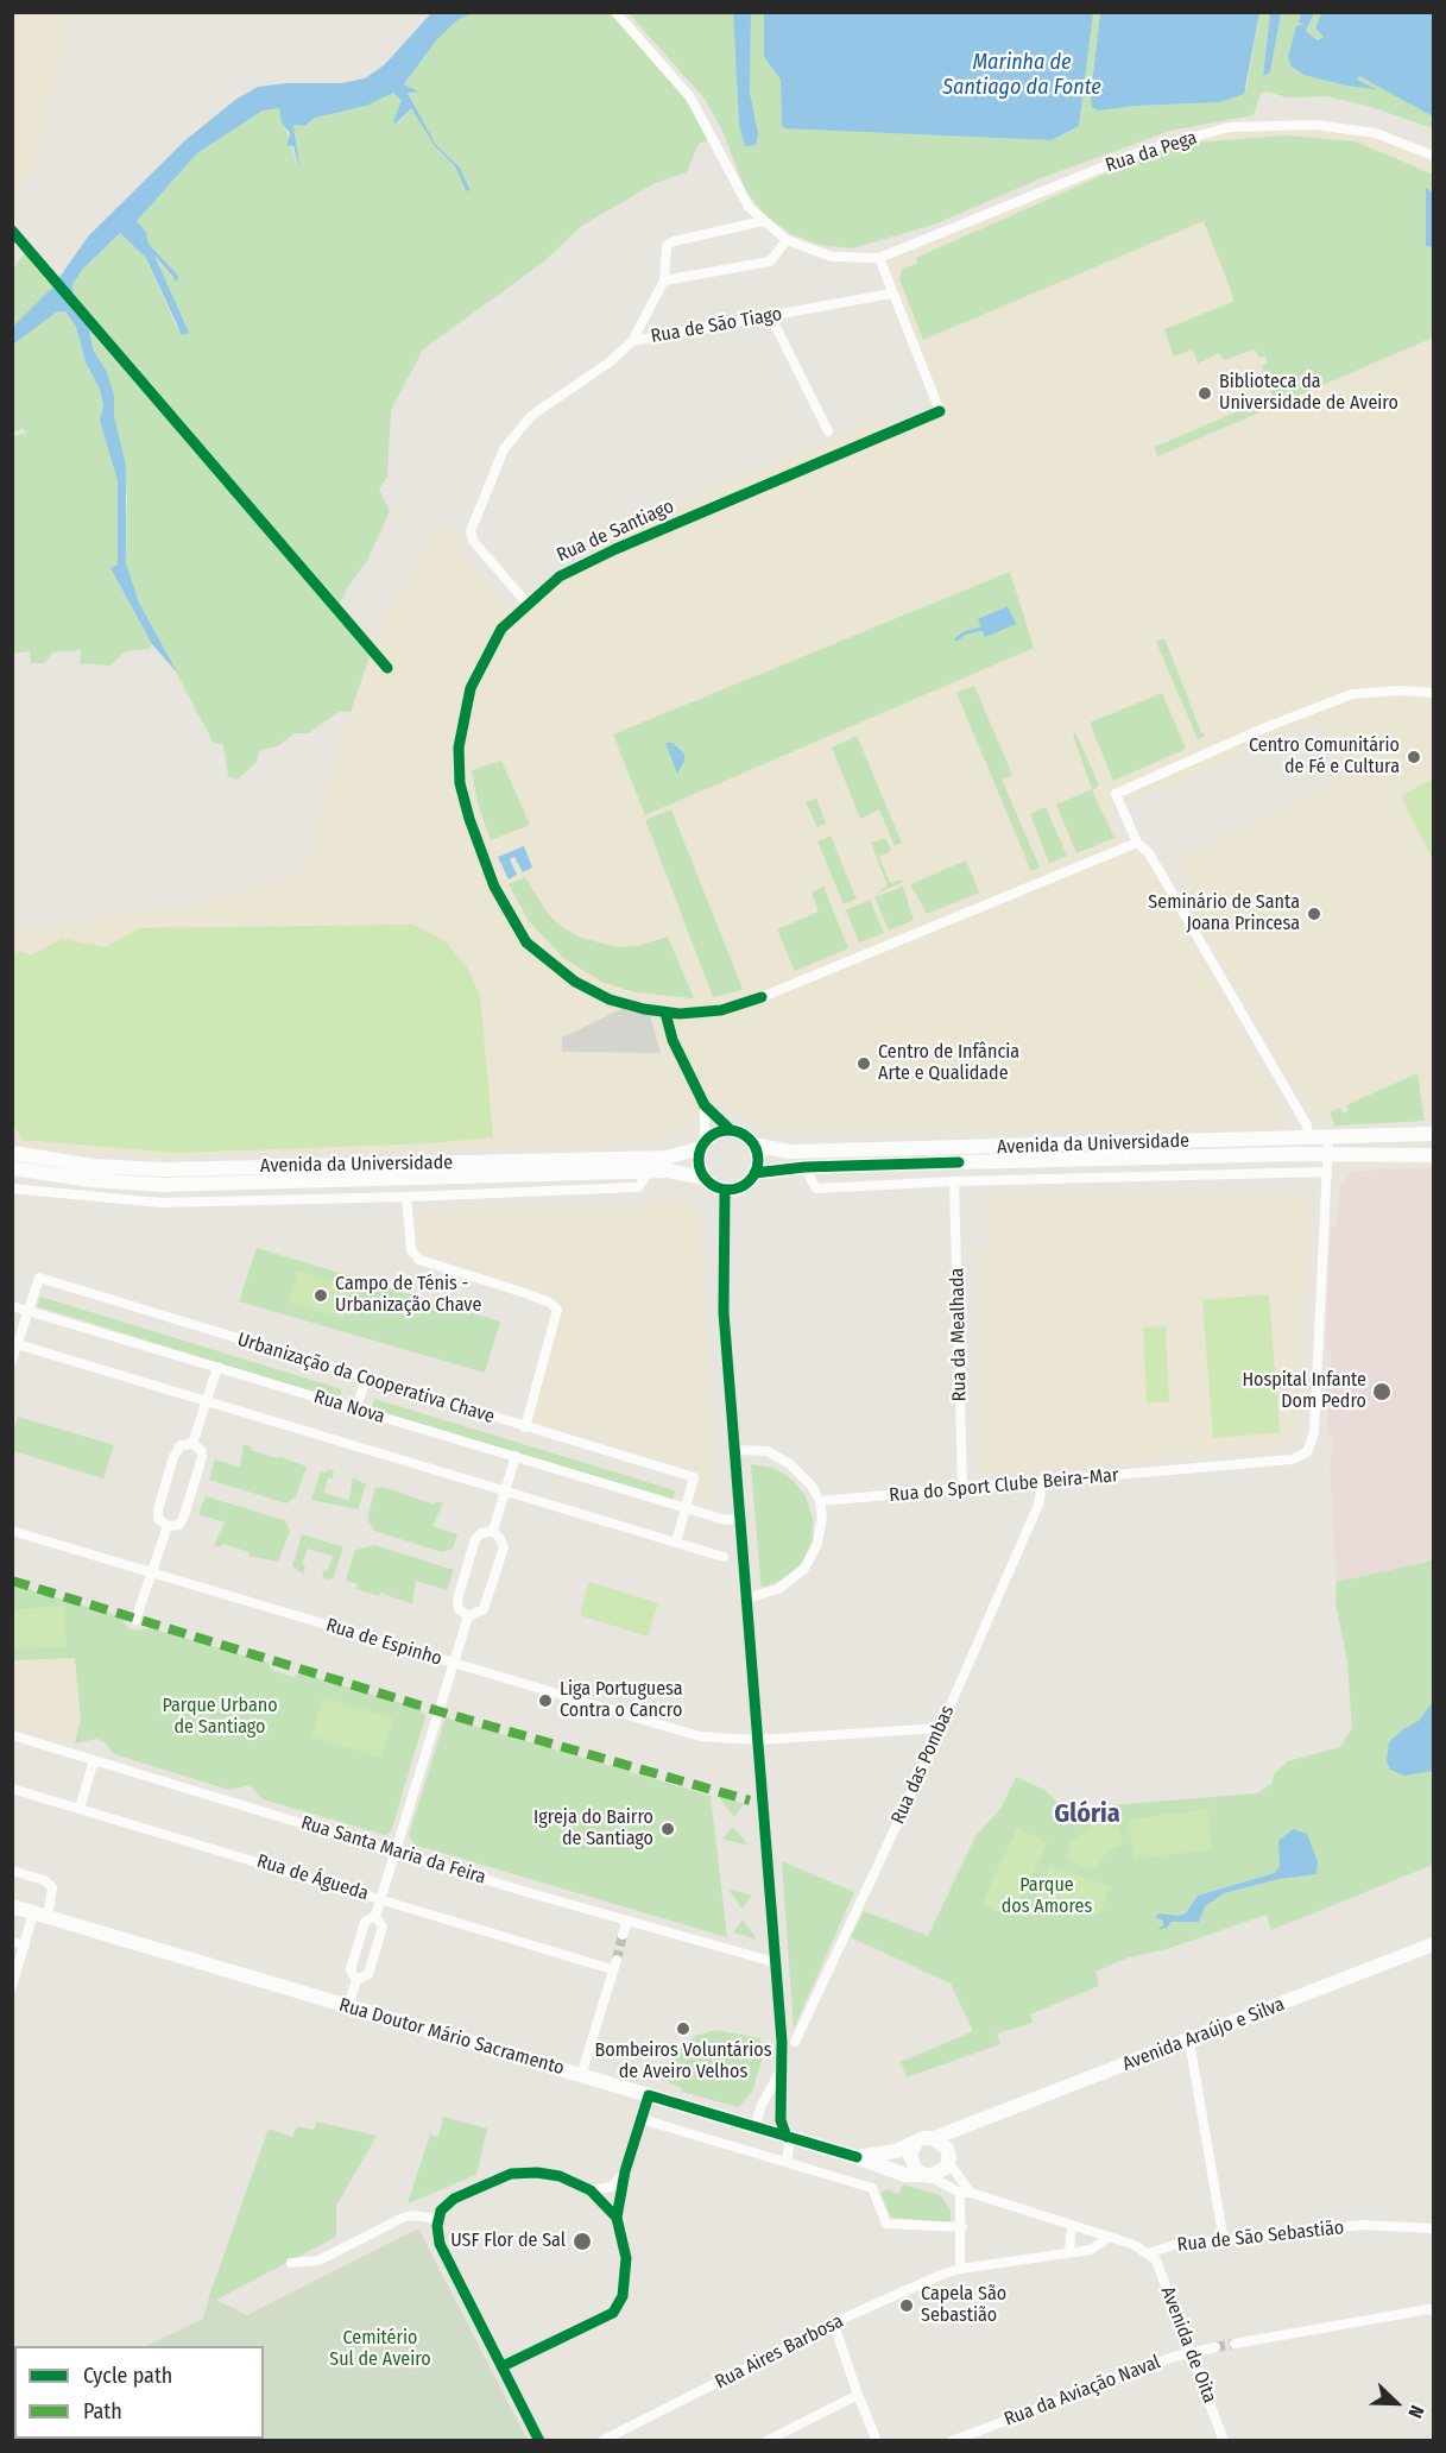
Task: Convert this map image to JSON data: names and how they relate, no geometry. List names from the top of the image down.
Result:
{
  "streets": {
    "main road": ["Avenida da Universidade", "Avenida Araújo e Silva", "Rua Doutor Mário Sacramento"],
    "street": [
      "Rua da Pega",
      "Rua de São Tiago",
      "Rua de Santiago",
      "Rua da Mealhada",
      "Urbanização da Cooperativa Chave",
      "Rua Nova",
      "Rua do Sport Clube Beira-Mar",
      "Rua de Espinho",
      "Rua das Pombas",
      "Rua Santa Maria da Feira",
      "Rua de Águeda",
      "Rua de São Sebastião",
      "Avenida de Oita",
      "Rua Aires Barbosa",
      "Rua da Aviação Naval"
    ]
  },
  "crossings": [
    ["Rua de São Tiago", "Rua de Santiago"],
    ["Avenida da Universidade", "Rua da Mealhada"],
    ["Avenida da Universidade", "Rua do Sport Clube Beira-Mar"],
    ["Rua da Mealhada", "Rua do Sport Clube Beira-Mar"],
    ["Urbanização da Cooperativa Chave", "Rua Nova"],
    ["Rua do Sport Clube Beira-Mar", "Rua das Pombas"],
    ["Rua de Espinho", "Rua das Pombas"],
    ["Rua de Águeda", "Rua Doutor Mário Sacramento"],
    ["Avenida Araújo e Silva", "Rua Doutor Mário Sacramento"],
    ["Rua de São Sebastião", "Avenida de Oita"],
    ["Avenida de Oita", "Rua da Aviação Naval"]
  ],
  "districts": ["Glória"],
  "water": ["Marinha de Santiago da Fonte"],
  "parks": ["Parque Urbano de Santiago", "Parque dos Amores", "Cemitério Sul de Aveiro"],
  "places": [
    "Biblioteca da Universidade de Aveiro",
    "Centro Comunitário de Fé e Cultura",
    "Seminário de Santa Joana Princesa",
    "Centro de Infância Arte e Qualidade",
    "Campo de Ténis - Urbanização Chave",
    "Hospital Infante Dom Pedro",
    "Liga Portuguesa Contra o Cancro",
    "Igreja do Bairro de Santiago",
    "Bombeiros Voluntários de Aveiro Velhos",
    "USF Flor de Sal",
    "Capela São Sebastião"
  ],
  "legend": ["Cycle path", "Path"],
  "north": "bottom right"
}
